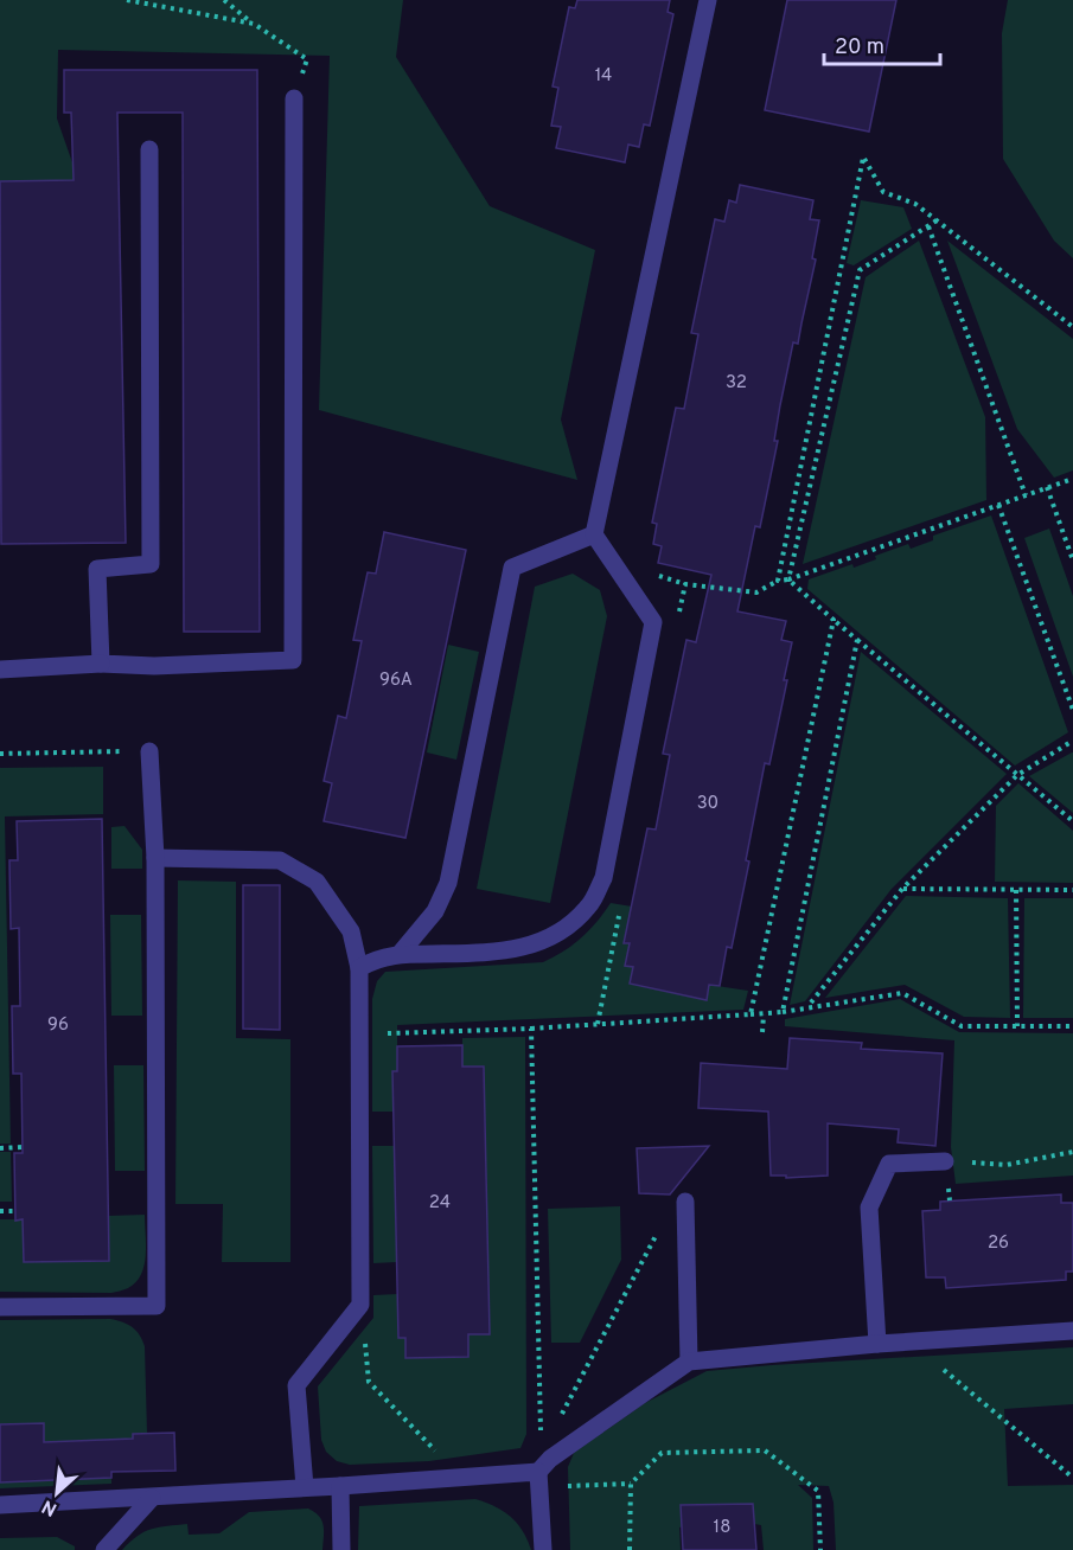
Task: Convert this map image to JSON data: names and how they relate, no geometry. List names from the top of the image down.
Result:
{
  "house_numbers": [
    "14",
    "32",
    "96А",
    "30",
    "96",
    "24",
    "26",
    "18"
  ],
  "scale_bar": "20 m",
  "north": "bottom left"
}
